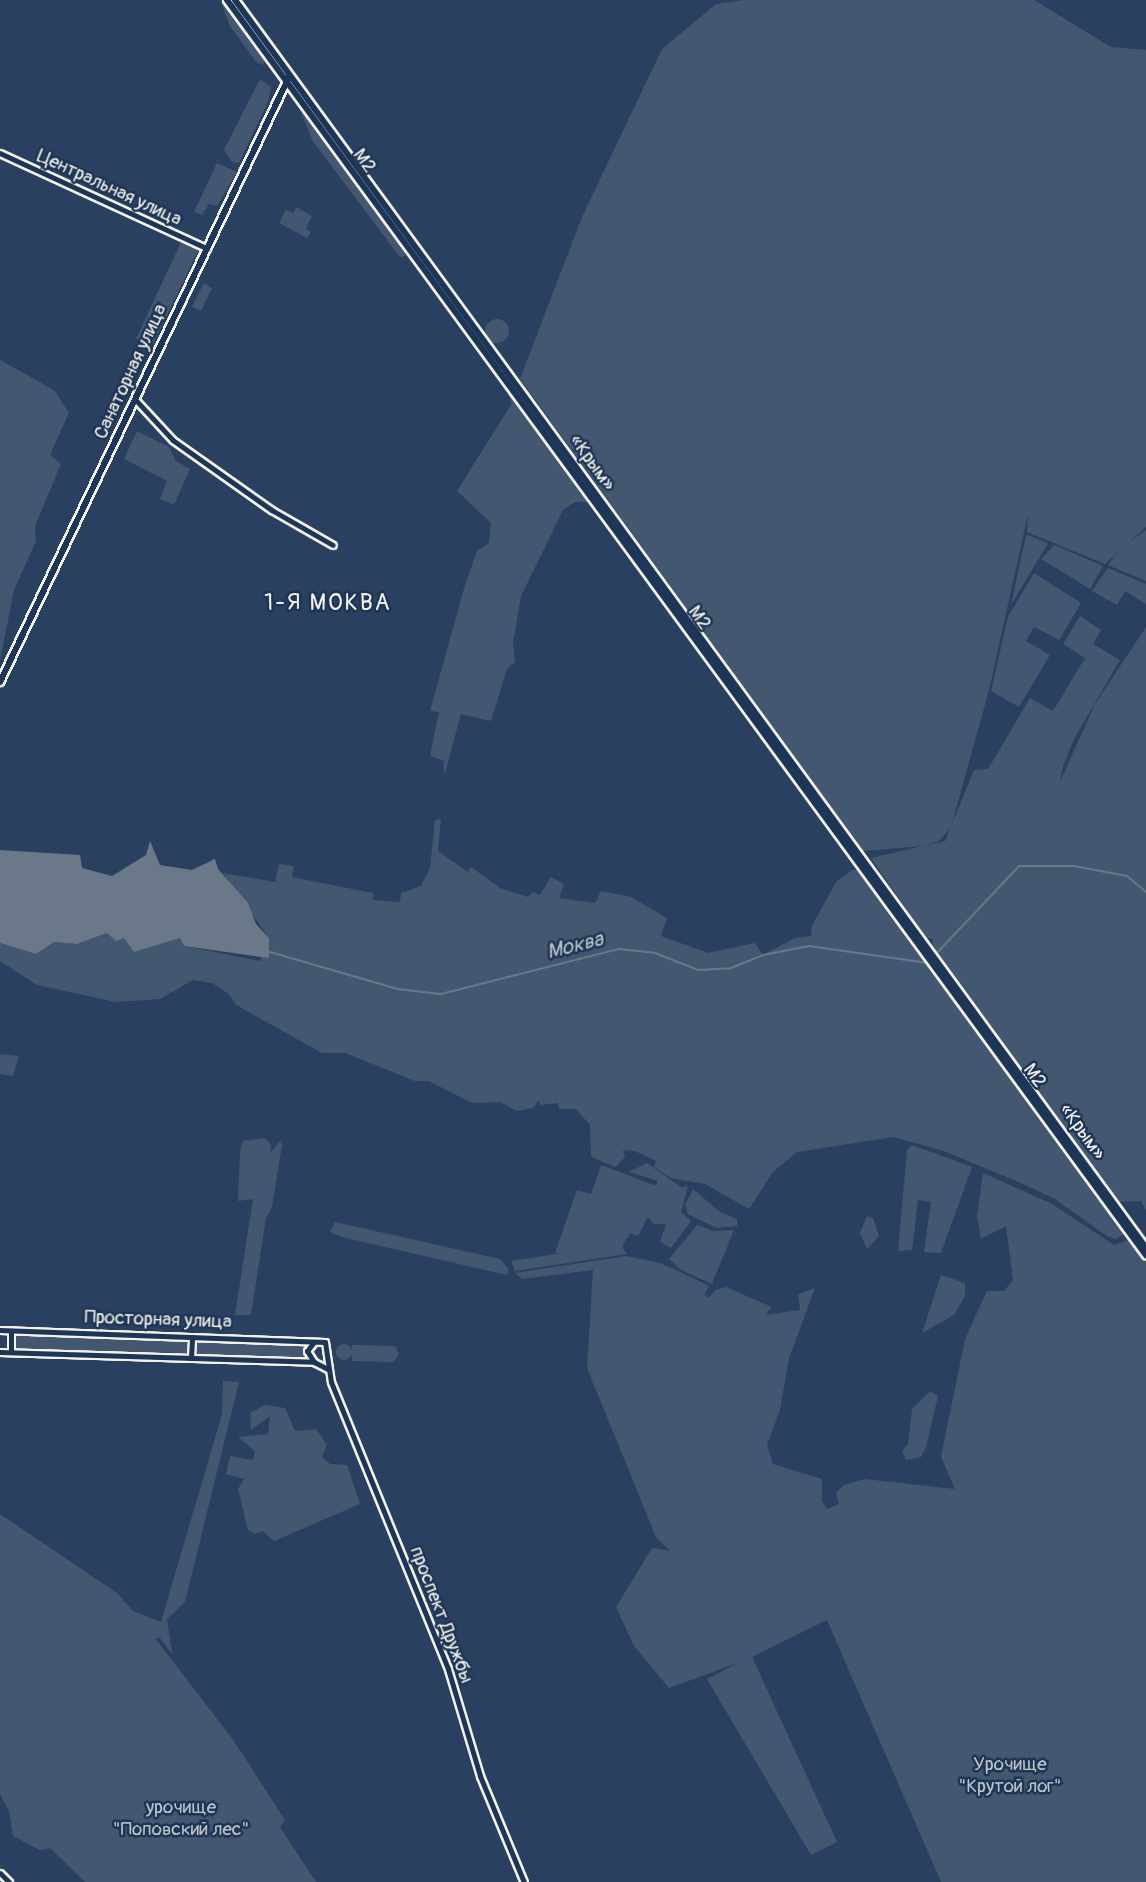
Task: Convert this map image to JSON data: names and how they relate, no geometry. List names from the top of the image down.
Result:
{
  "streets": {
    "main road": [
      "М2",
      "Санаторная улица",
      "«Крым»",
      "Просторная улица",
      "проспект Дружбы"
    ],
    "street": ["Центральная улица"]
  },
  "crossings": [
    ["М2", "Санаторная улица"],
    ["М2", "«Крым»"],
    ["Центральная улица", "Санаторная улица"],
    ["Санаторная улица", "«Крым»"],
    ["Просторная улица", "проспект Дружбы"]
  ],
  "districts": ["1-Я МОКВА"],
  "water": ["Моква"],
  "parks": ["Урочище \"Крутой лог\"", "урочище \"Поповский лес\""]
}
